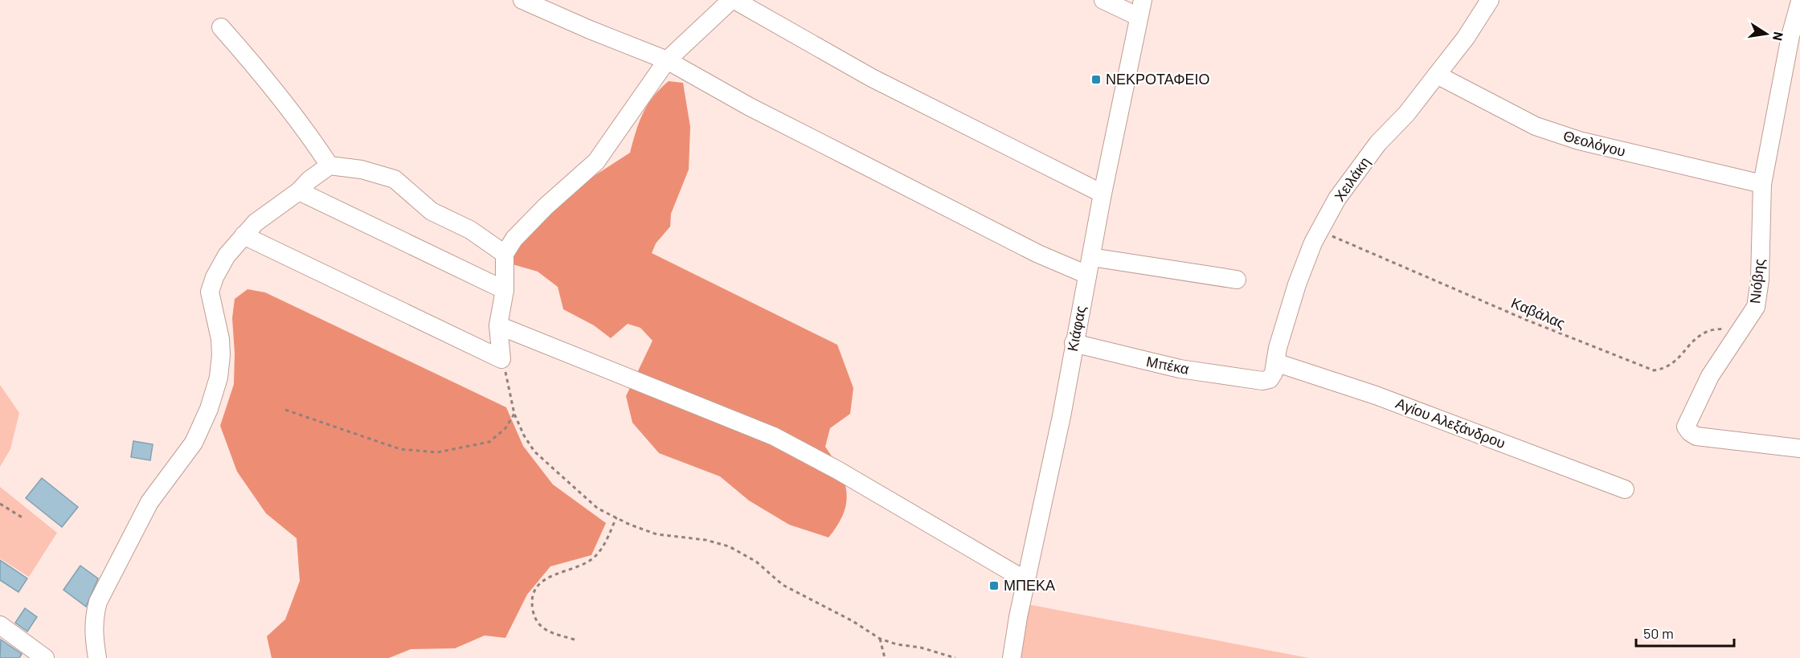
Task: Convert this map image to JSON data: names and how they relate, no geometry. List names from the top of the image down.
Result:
{
  "streets": {
    "street": [
      "Θεολόγου",
      "Χειλάκη",
      "Νιόβης",
      "Κιάφας",
      "Μπέκα",
      "Αγίου Αλεξάνδρου"
    ],
    "path": ["Καβάλας"]
  },
  "crossings": [
    ["Θεολόγου", "Χειλάκη"],
    ["Θεολόγου", "Νιόβης"],
    ["Χειλάκη", "Καβάλας"],
    ["Χειλάκη", "Μπέκα"],
    ["Χειλάκη", "Αγίου Αλεξάνδρου"],
    ["Νιόβης", "Καβάλας"],
    ["Κιάφας", "Μπέκα"]
  ],
  "places": {
    "transit": ["ΝΕΚΡΟΤΑΦΕΙΟ", "ΜΠΕΚΑ"]
  },
  "scale_bar": "50 m",
  "north": "right"
}
